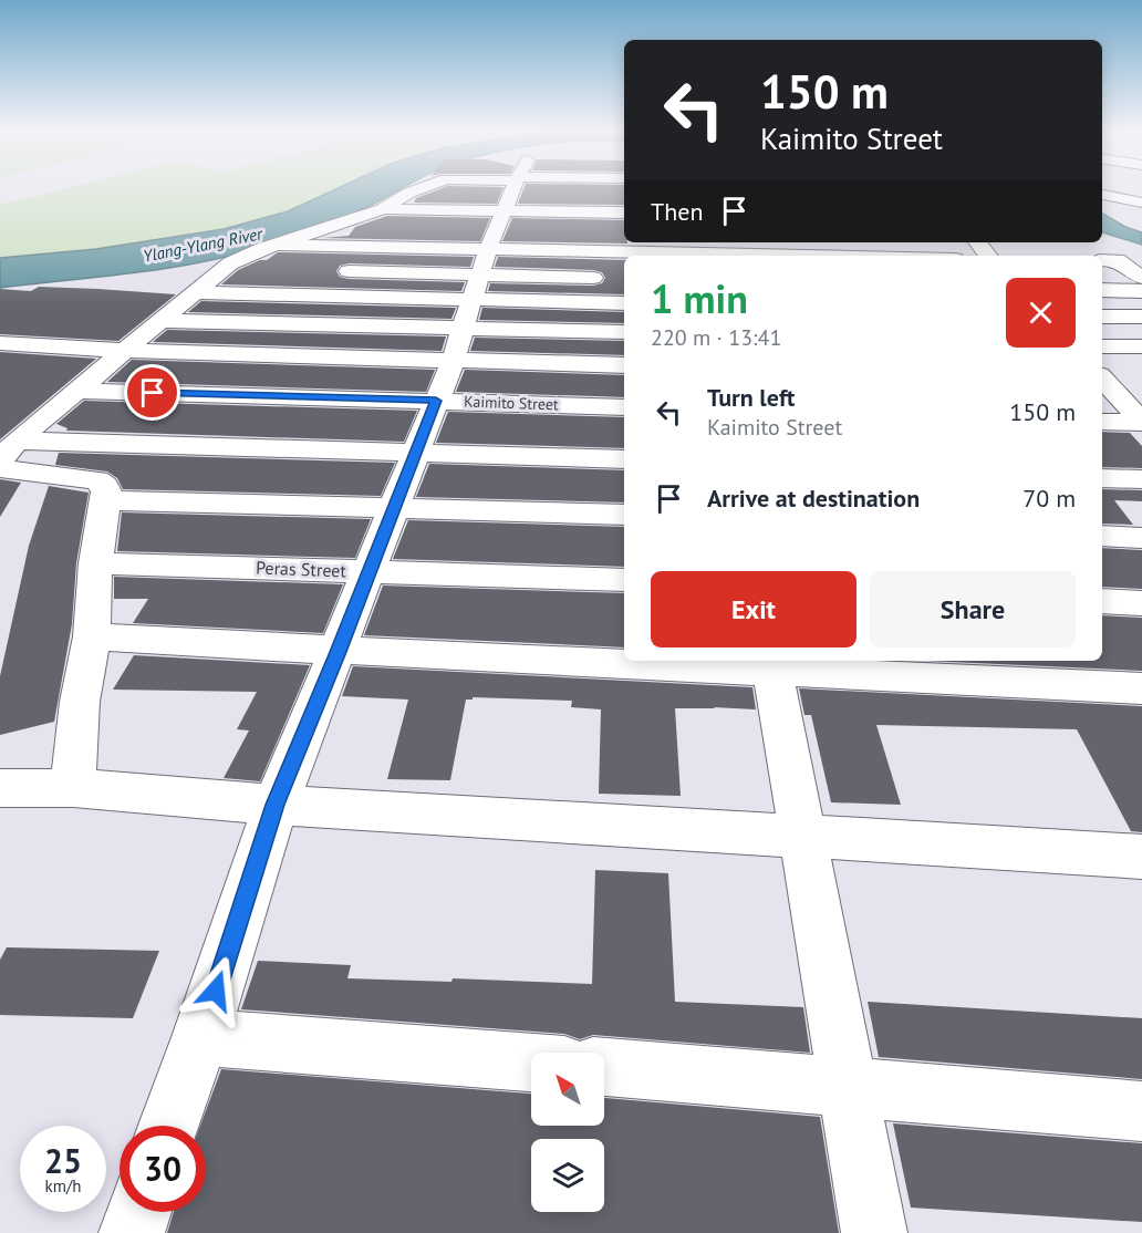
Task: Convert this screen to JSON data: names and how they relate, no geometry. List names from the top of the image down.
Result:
{
  "streets": {
    "street": ["Kaimito Street", "Peras Street"]
  },
  "water": ["Ylang-Ylang River"],
  "north": "top left",
  "page": {
    "turn": ["150 m", "Kaimito Street"],
    "then": "Then",
    "heading": ["1 min", "220 m · 13:41"],
    "list": [
      {
        "name": "Turn left",
        "note": "Kaimito Street",
        "value": "150 m"
      },
      {
        "name": "Arrive at destination",
        "value": "70 m"
      }
    ],
    "buttons": ["Exit", "Share"],
    "speed": "25 km/h",
    "limit": "30"
  }
}
